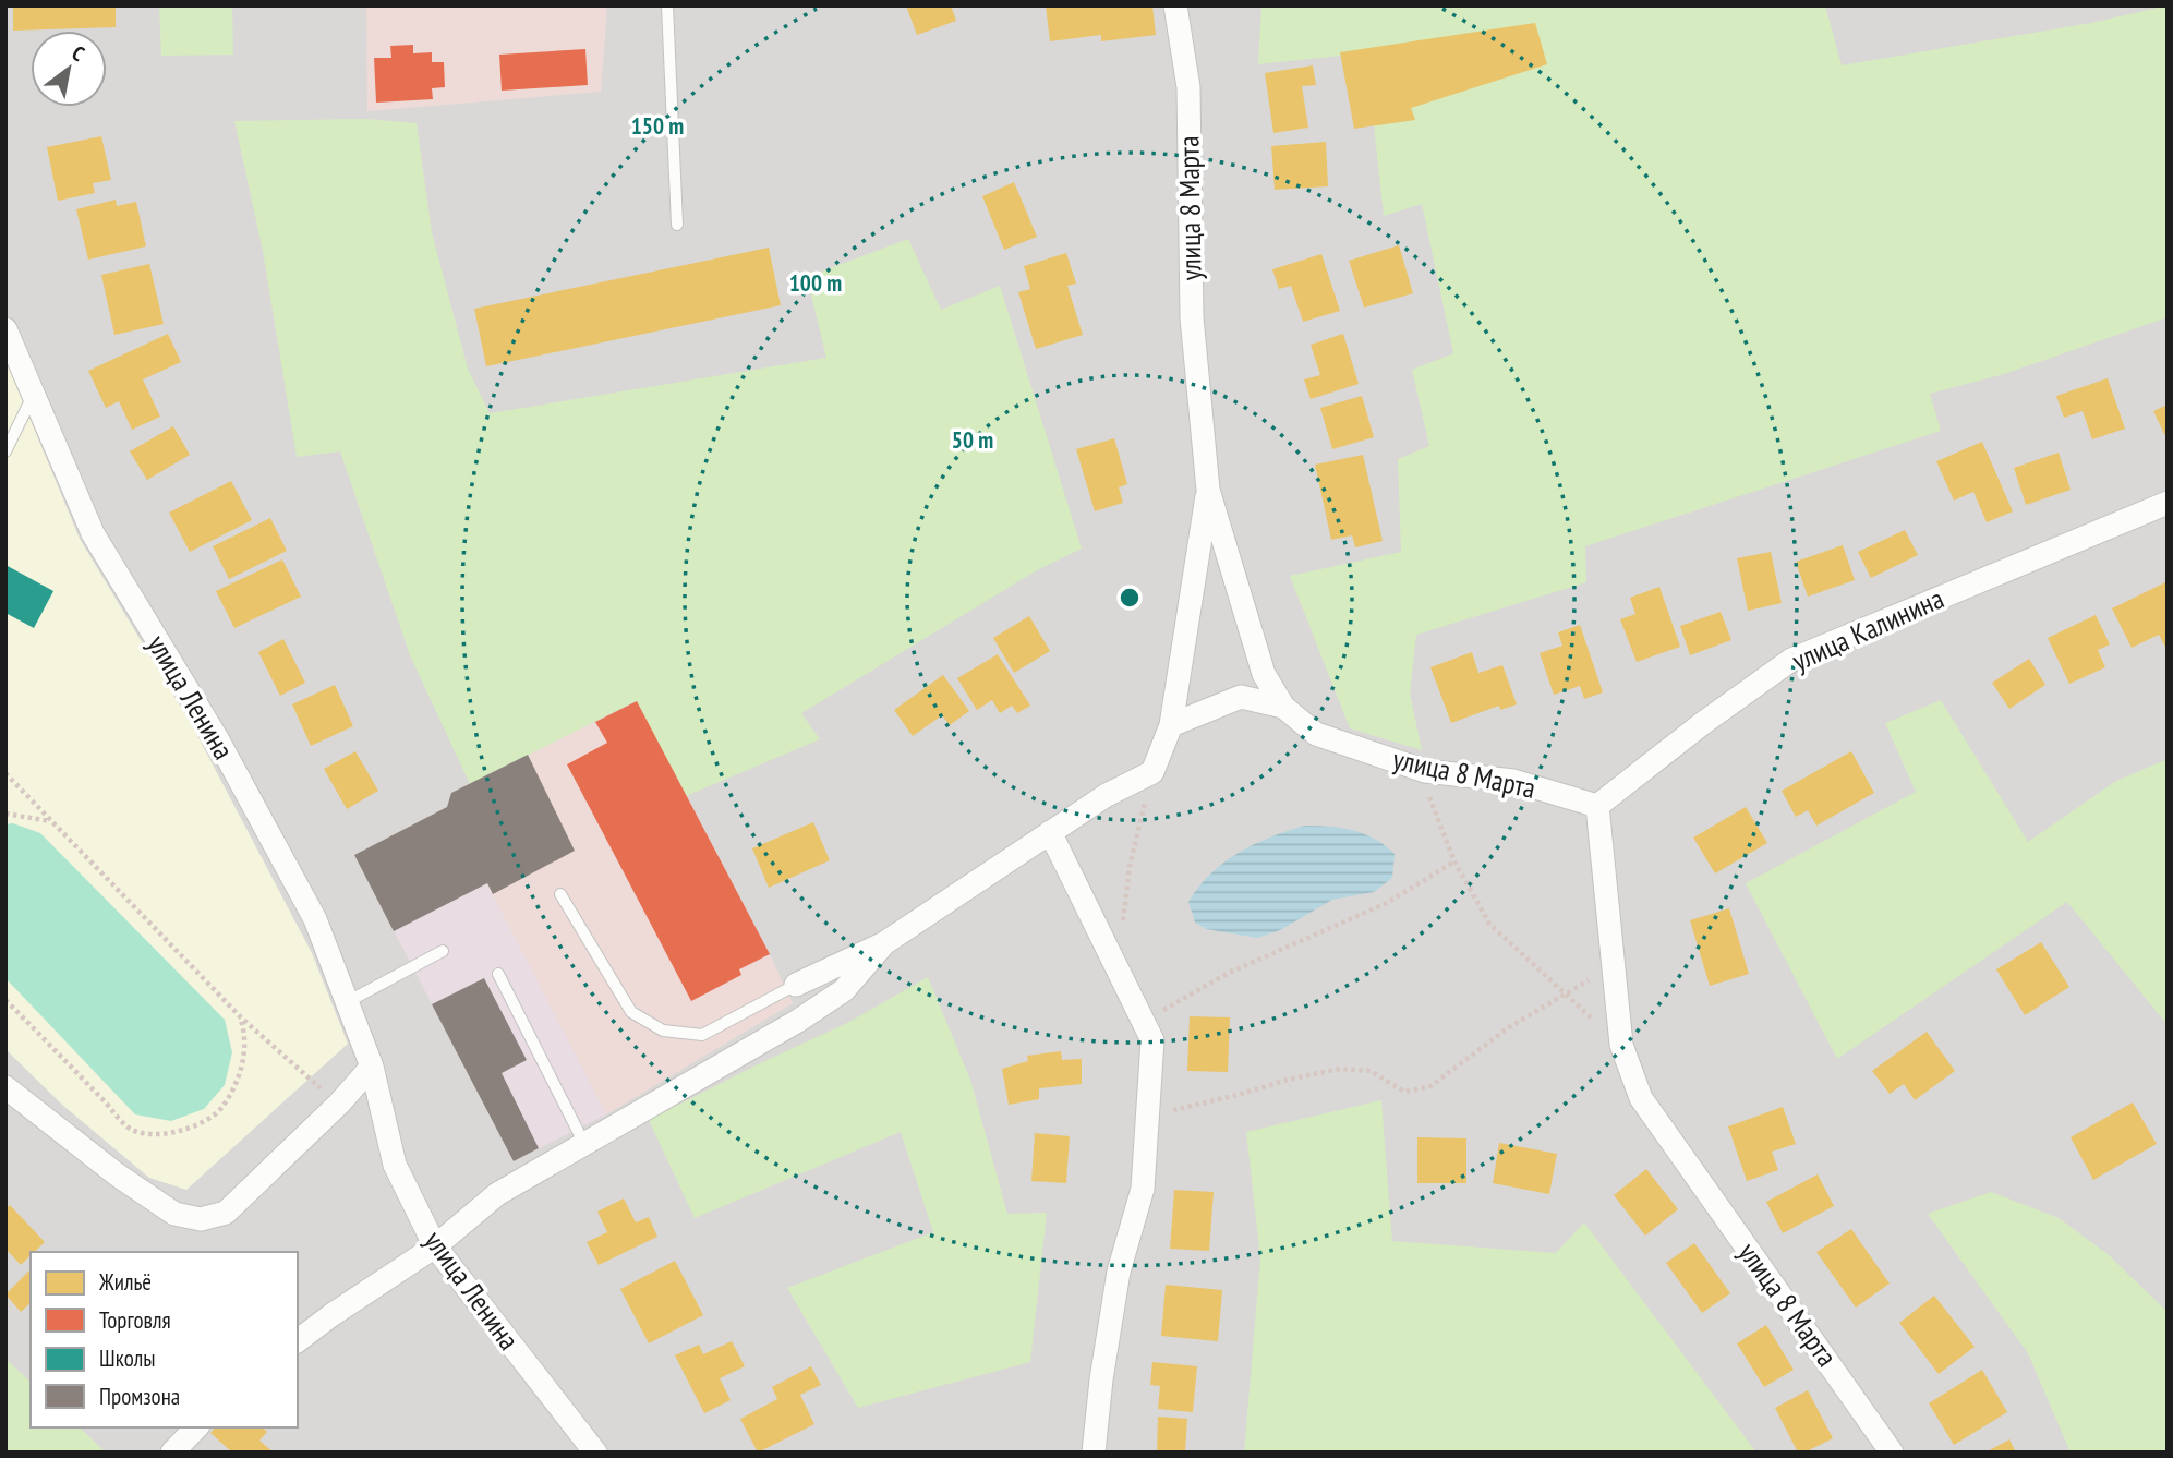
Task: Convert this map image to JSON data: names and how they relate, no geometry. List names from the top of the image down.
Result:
{
  "streets": {
    "street": ["улица 8 Марта", "улица Калинина", "улица Ленина"]
  },
  "crossings": [
    ["улица 8 Марта", "улица Калинина"]
  ],
  "legend": [
    "Жильё",
    "Торговля",
    "Школы",
    "Промзона"
  ],
  "north": "top right",
  "rings": ["150 m", "100 m", "50 m"]
}
